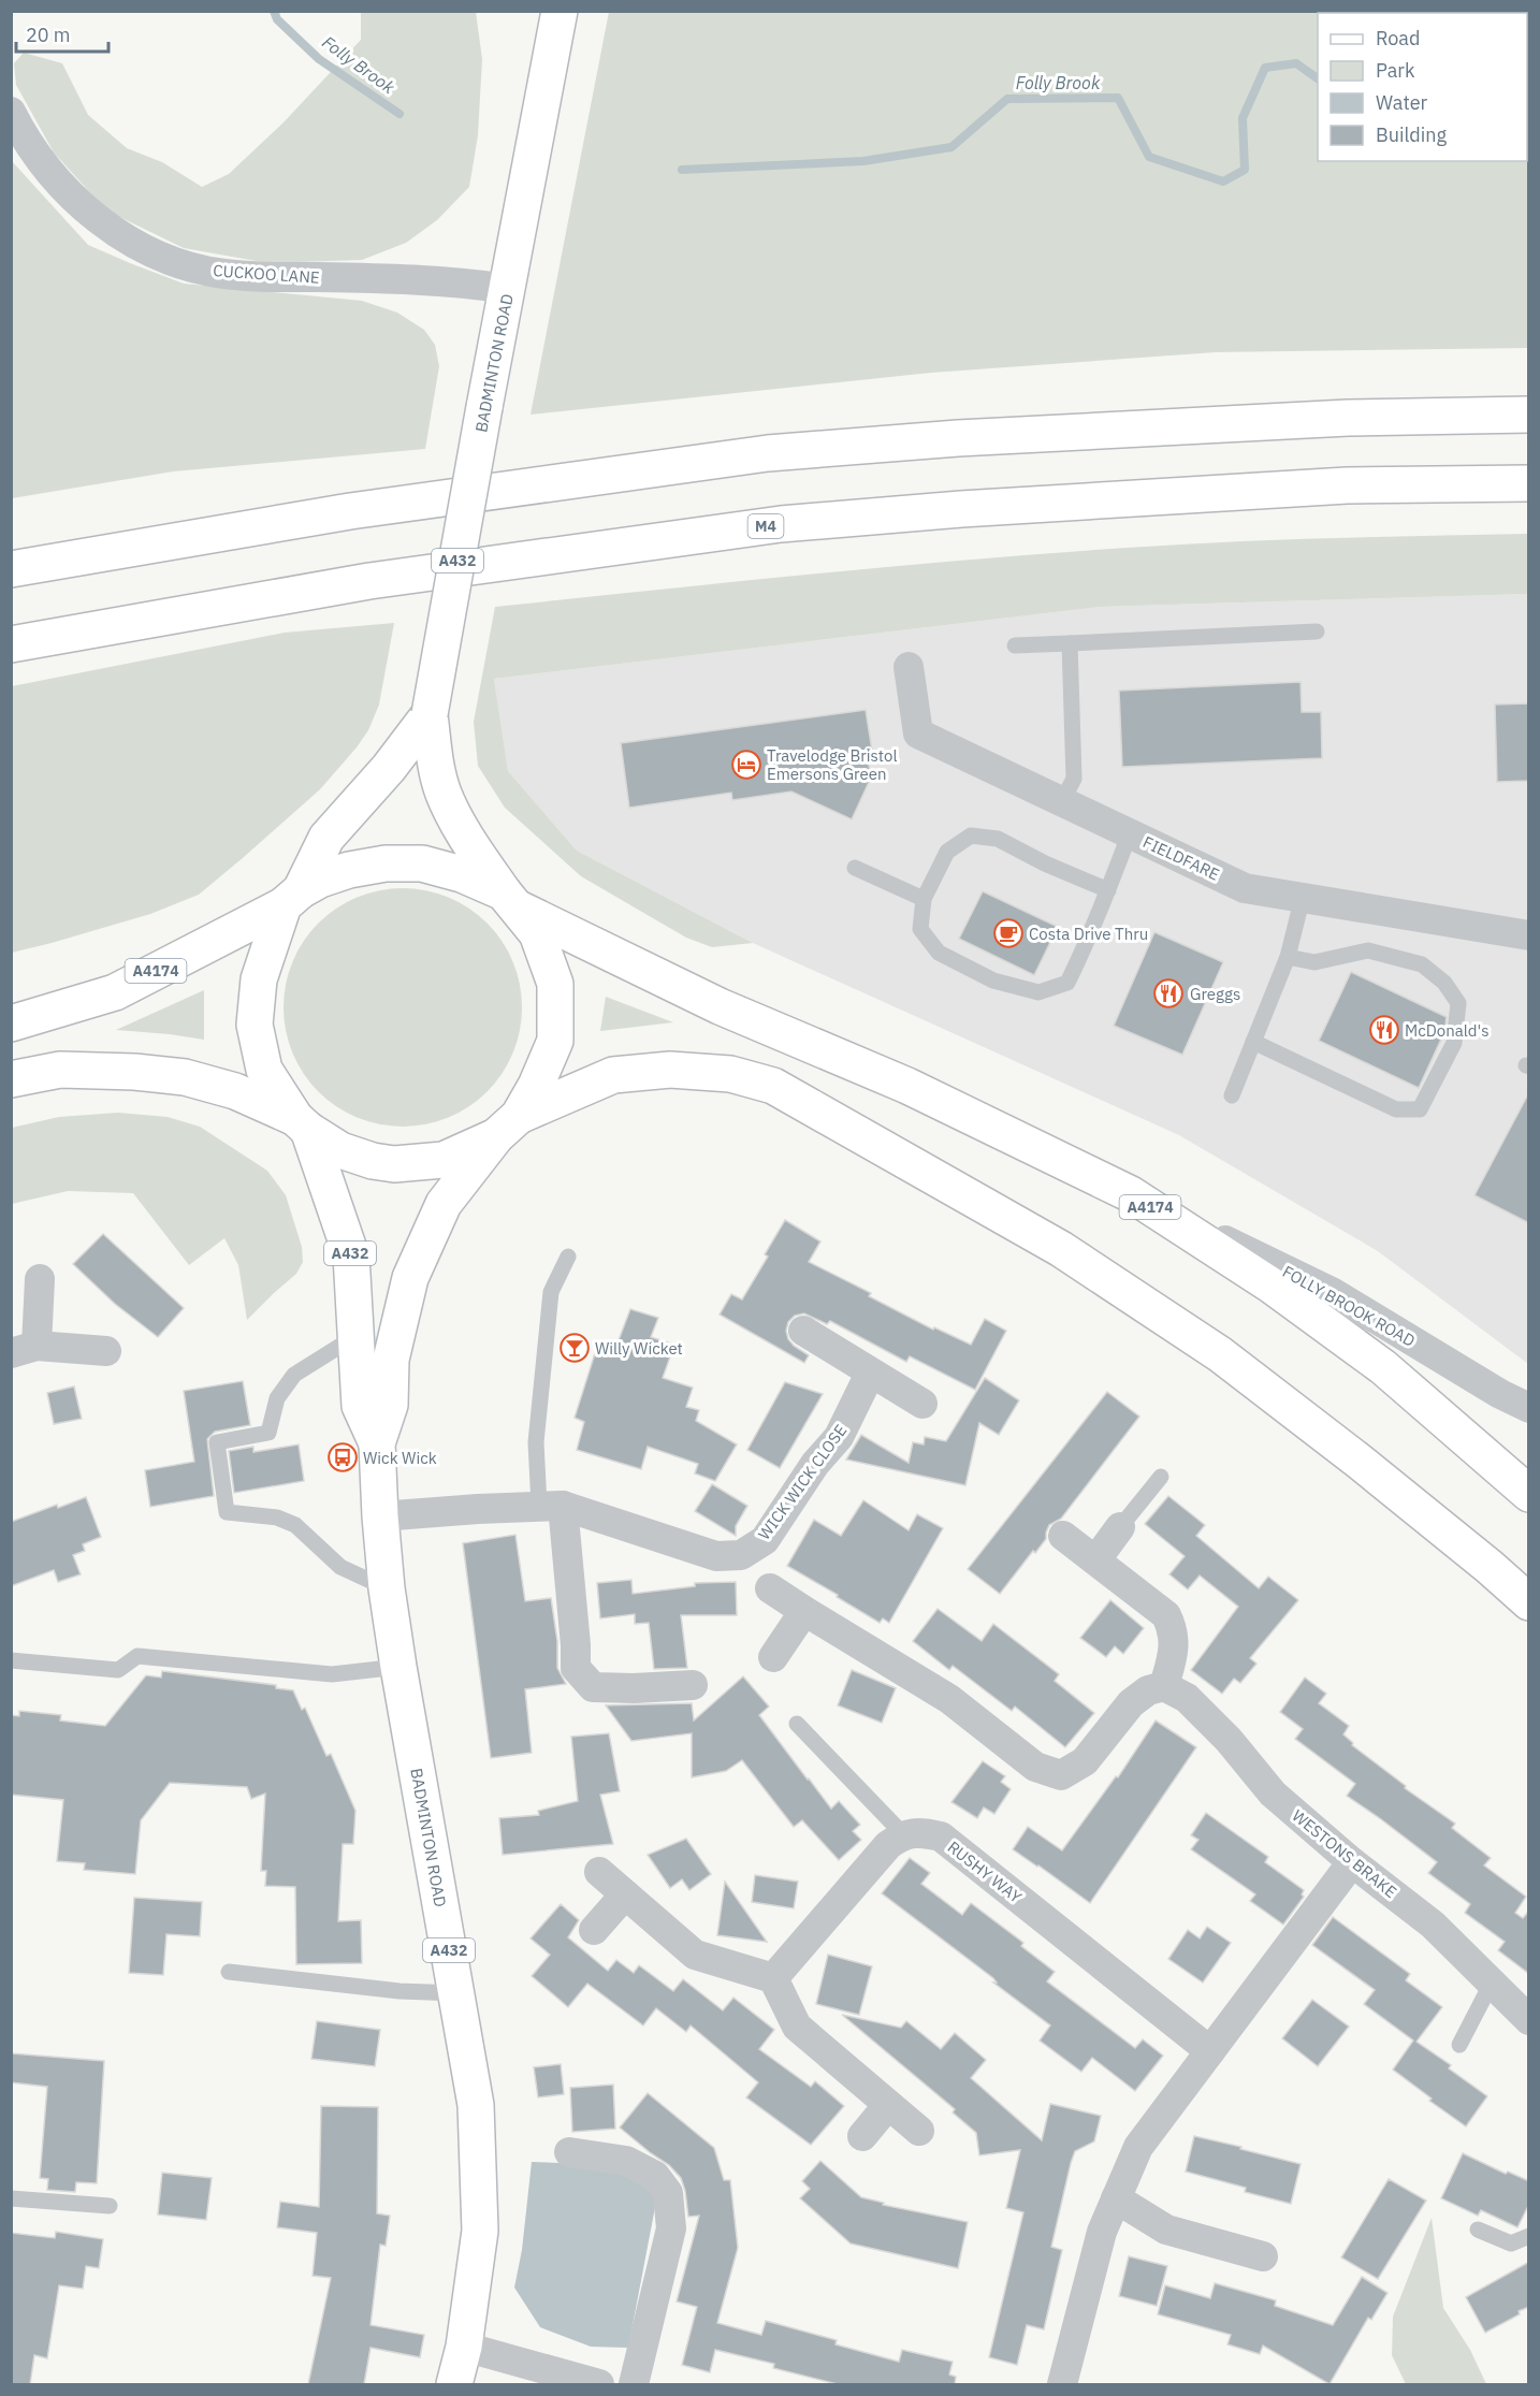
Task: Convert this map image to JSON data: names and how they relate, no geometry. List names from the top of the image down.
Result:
{
  "streets": {
    "main road": [
      "BADMINTON ROAD",
      "M4",
      "A432",
      "A4174"
    ],
    "street": [
      "CUCKOO LANE",
      "FIELDFARE",
      "FOLLY BROOK ROAD",
      "WICK WICK CLOSE",
      "WESTONS BRAKE",
      "RUSHY WAY"
    ]
  },
  "crossings": [
    ["CUCKOO LANE", "BADMINTON ROAD"],
    ["BADMINTON ROAD", "A4174"],
    ["BADMINTON ROAD", "WICK WICK CLOSE"],
    ["A4174", "FOLLY BROOK ROAD"]
  ],
  "water": ["Folly Brook"],
  "places": {
    "hotel": ["Travelodge Bristol Emersons Green"],
    "cafe": ["Costa Drive Thru"],
    "restaurant": ["Greggs", "McDonald's"],
    "bar": ["Willy Wicket"],
    "bus stop": ["Wick Wick"]
  },
  "legend": [
    "Road",
    "Park",
    "Water",
    "Building"
  ],
  "scale_bar": "20 m"
}
